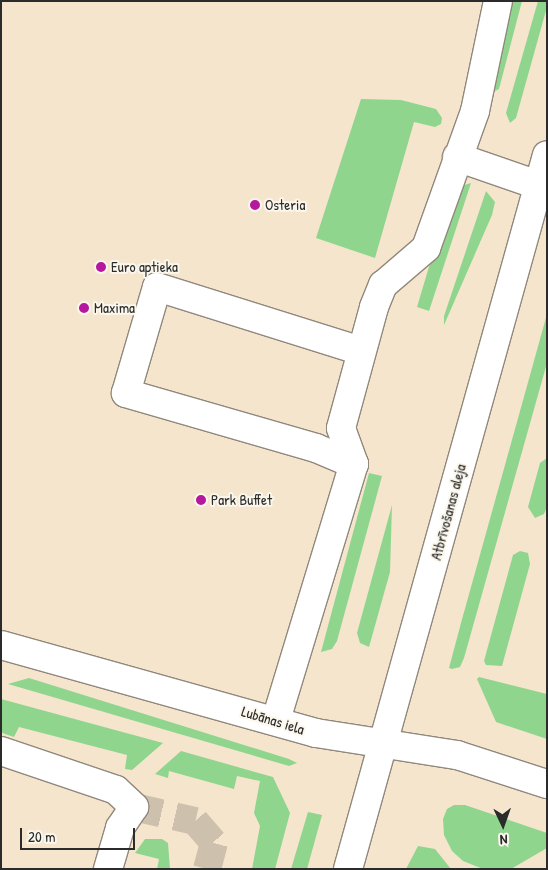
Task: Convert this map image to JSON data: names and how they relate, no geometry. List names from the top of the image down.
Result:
{
  "streets": {
    "main road": ["Atbrīvošanas aleja", "Lubānas iela"]
  },
  "crossings": [
    ["Atbrīvošanas aleja", "Lubānas iela"]
  ],
  "places": [
    "Osteria",
    "Euro aptieka",
    "Maxima",
    "Park Buffet"
  ],
  "scale_bar": "20 m",
  "north": "bottom"
}
